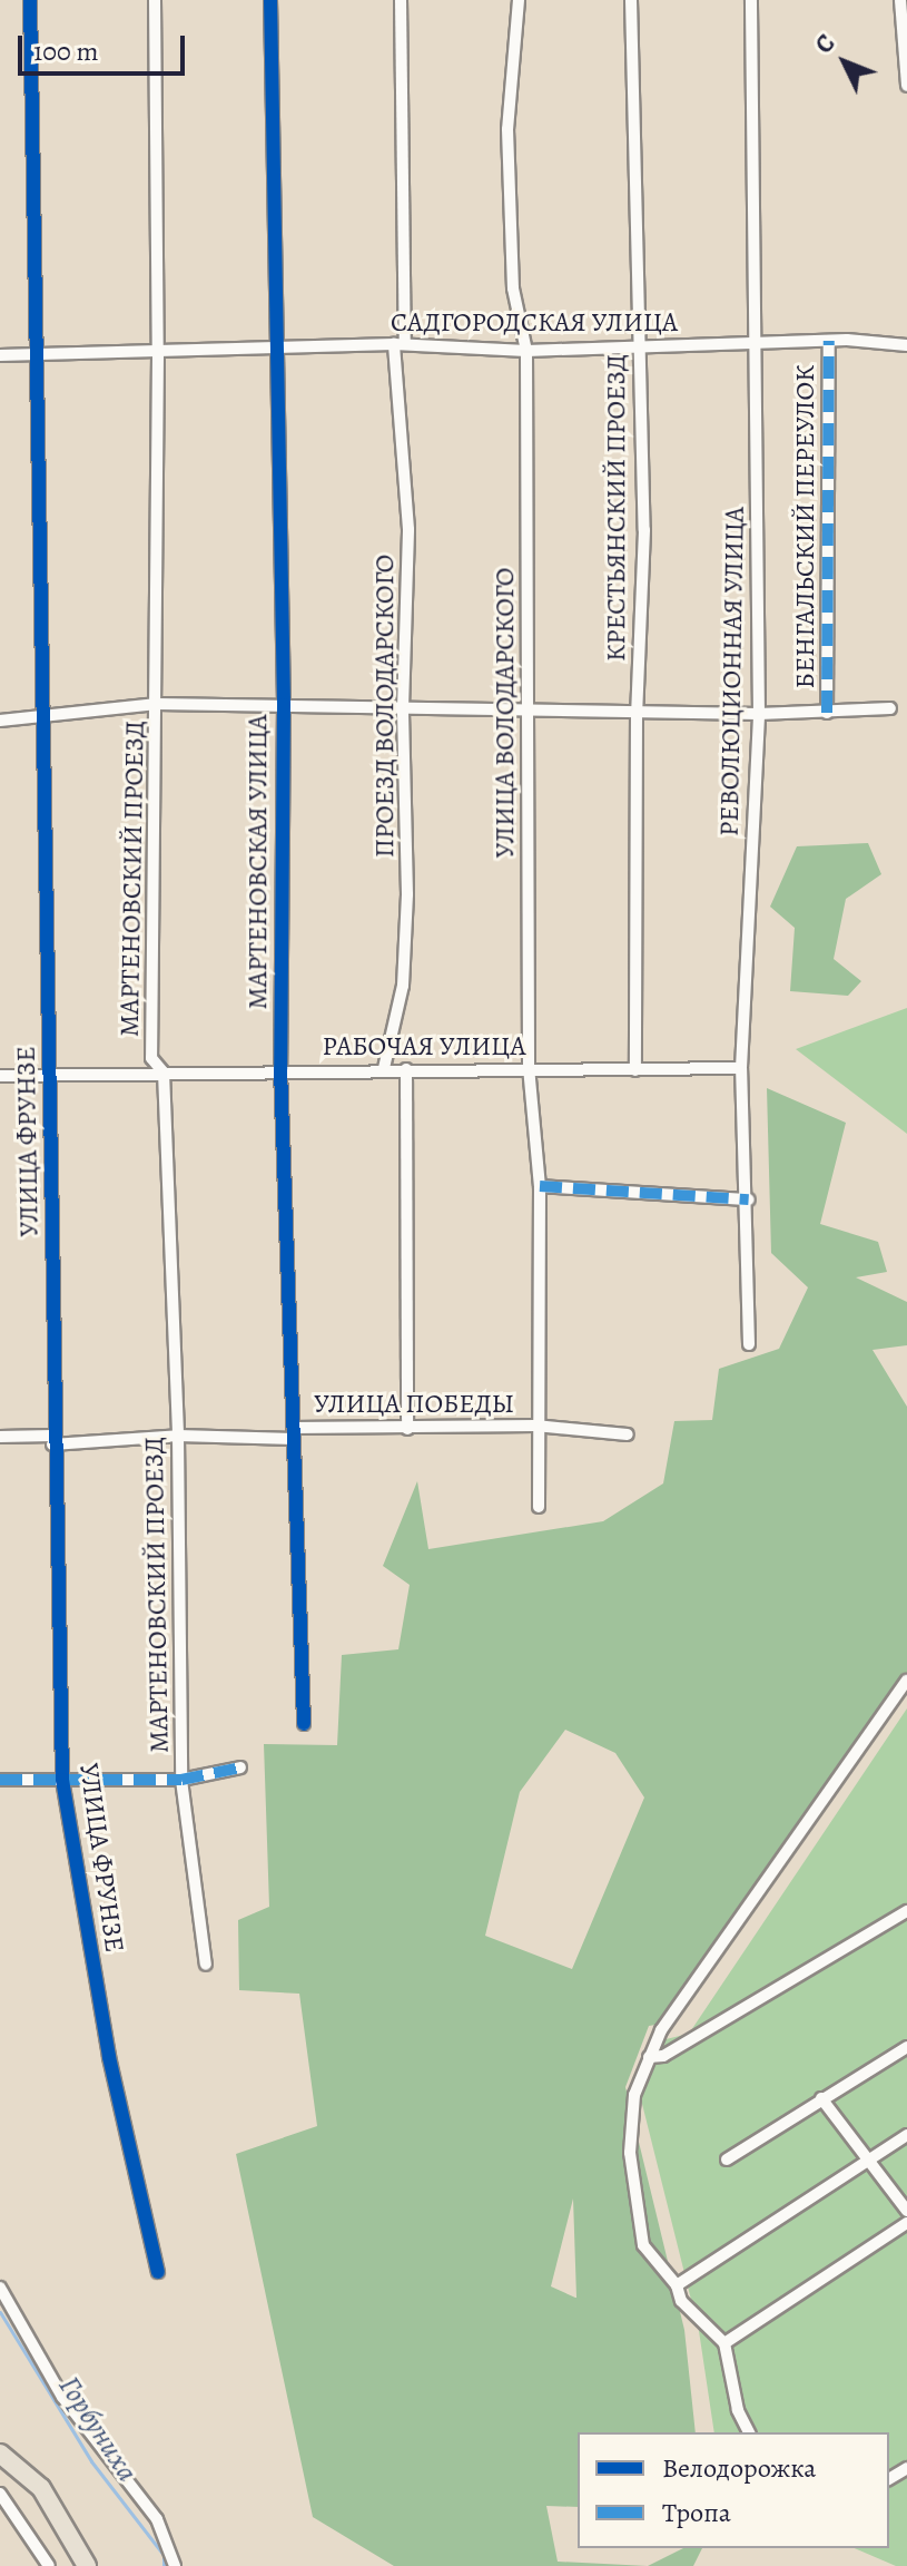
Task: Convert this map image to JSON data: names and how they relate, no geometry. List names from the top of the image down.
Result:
{
  "streets": {
    "street": [
      "САДГОРОДСКАЯ УЛИЦА",
      "КРЕСТЬЯНСКИЙ ПРОЕЗД",
      "БЕНГАЛЬСКИЙ ПЕРЕУЛОК",
      "РЕВОЛЮЦИОННАЯ УЛИЦА",
      "ПРОЕЗД ВОЛОДАРСКОГО",
      "УЛИЦА ВОЛОДАРСКОГО",
      "МАРТЕНОВСКАЯ УЛИЦА",
      "МАРТЕНОВСКИЙ ПРОЕЗД",
      "РАБОЧАЯ УЛИЦА",
      "УЛИЦА ФРУНЗЕ",
      "УЛИЦА ПОБЕДЫ"
    ]
  },
  "crossings": [
    ["САДГОРОДСКАЯ УЛИЦА", "КРЕСТЬЯНСКИЙ ПРОЕЗД"],
    ["САДГОРОДСКАЯ УЛИЦА", "БЕНГАЛЬСКИЙ ПЕРЕУЛОК"],
    ["САДГОРОДСКАЯ УЛИЦА", "РЕВОЛЮЦИОННАЯ УЛИЦА"],
    ["САДГОРОДСКАЯ УЛИЦА", "ПРОЕЗД ВОЛОДАРСКОГО"],
    ["САДГОРОДСКАЯ УЛИЦА", "УЛИЦА ВОЛОДАРСКОГО"],
    ["САДГОРОДСКАЯ УЛИЦА", "МАРТЕНОВСКАЯ УЛИЦА"],
    ["САДГОРОДСКАЯ УЛИЦА", "МАРТЕНОВСКИЙ ПРОЕЗД"],
    ["САДГОРОДСКАЯ УЛИЦА", "УЛИЦА ФРУНЗЕ"],
    ["КРЕСТЬЯНСКИЙ ПРОЕЗД", "РАБОЧАЯ УЛИЦА"],
    ["РЕВОЛЮЦИОННАЯ УЛИЦА", "РАБОЧАЯ УЛИЦА"],
    ["ПРОЕЗД ВОЛОДАРСКОГО", "РАБОЧАЯ УЛИЦА"],
    ["УЛИЦА ВОЛОДАРСКОГО", "РАБОЧАЯ УЛИЦА"],
    ["УЛИЦА ВОЛОДАРСКОГО", "УЛИЦА ПОБЕДЫ"],
    ["МАРТЕНОВСКАЯ УЛИЦА", "РАБОЧАЯ УЛИЦА"],
    ["МАРТЕНОВСКАЯ УЛИЦА", "УЛИЦА ПОБЕДЫ"],
    ["МАРТЕНОВСКИЙ ПРОЕЗД", "РАБОЧАЯ УЛИЦА"],
    ["МАРТЕНОВСКИЙ ПРОЕЗД", "УЛИЦА ПОБЕДЫ"],
    ["РАБОЧАЯ УЛИЦА", "УЛИЦА ФРУНЗЕ"],
    ["УЛИЦА ФРУНЗЕ", "УЛИЦА ПОБЕДЫ"]
  ],
  "water": ["Горбуниха"],
  "legend": ["Велодорожка", "Тропа"],
  "scale_bar": "100 m",
  "north": "top left"
}
